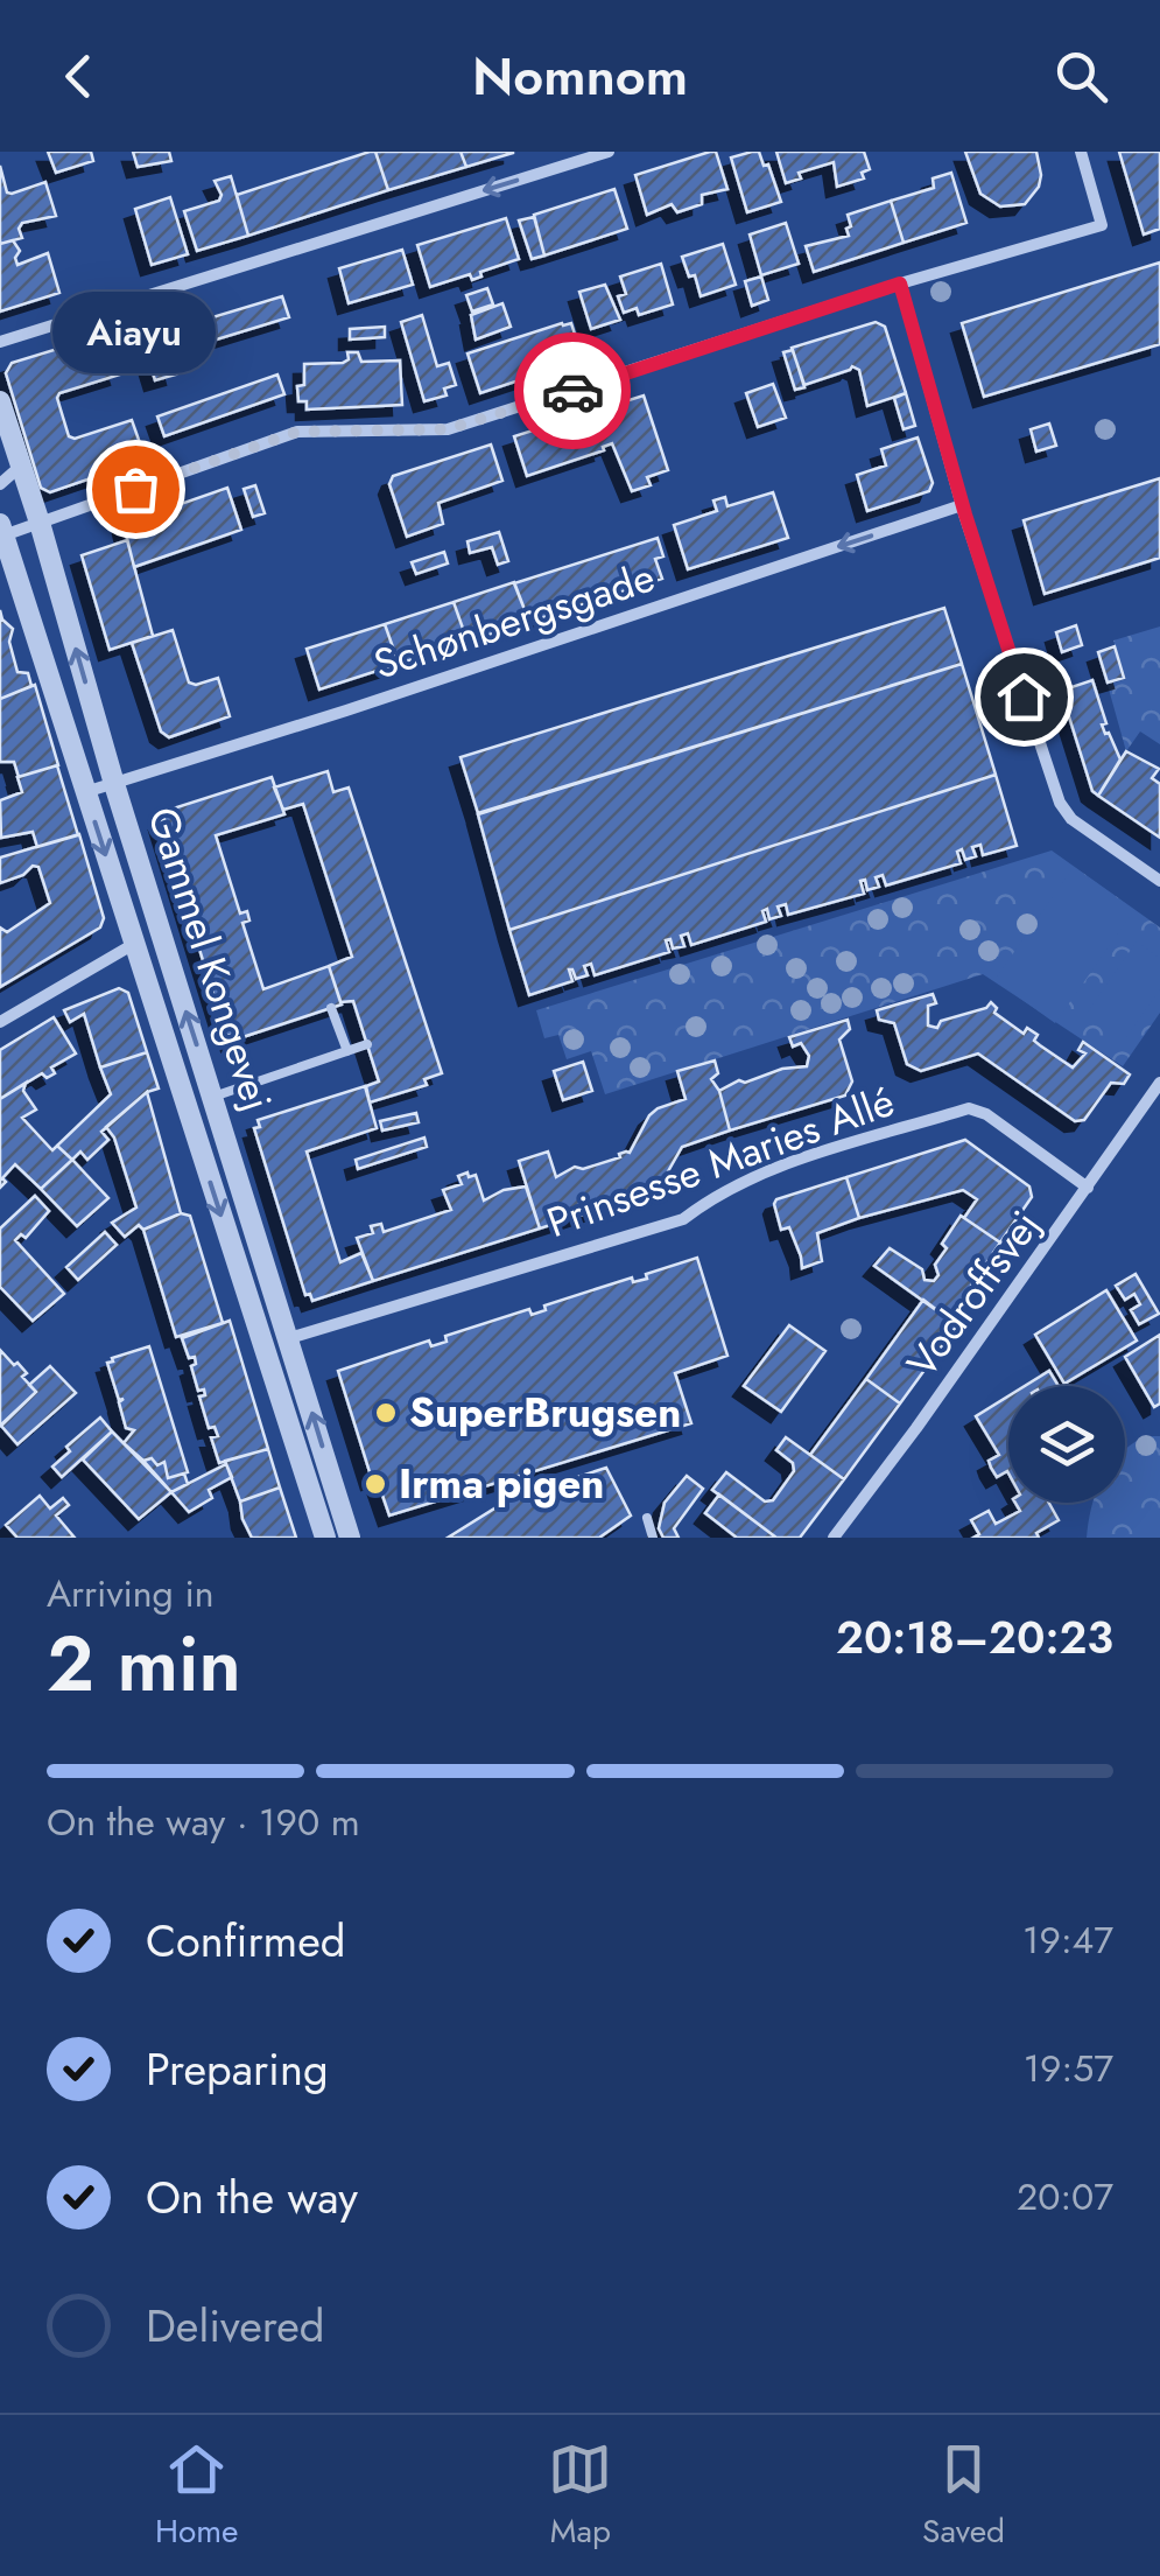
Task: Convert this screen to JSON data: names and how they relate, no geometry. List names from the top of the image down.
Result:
{
  "streets": {
    "street": [
      "Schønbergsgade",
      "Gammel Kongevej",
      "Prinsesse Maries Allé",
      "Vodroffsvej"
    ]
  },
  "crossings": [
    ["Schønbergsgade", "Gammel Kongevej"],
    ["Gammel Kongevej", "Prinsesse Maries Allé"],
    ["Prinsesse Maries Allé", "Vodroffsvej"]
  ],
  "one_way": ["Schønbergsgade"],
  "places": ["Aiayu", "SuperBrugsen", "Irma pigen"],
  "page": {
    "header": "Nomnom",
    "bubble": "Aiayu",
    "heading": ["2 min", "Arriving in", "20:18–20:23"],
    "bar": "On the way · 190 m",
    "list": [
      ["Confirmed", "19:47"],
      ["Preparing", "19:57"],
      ["On the way", "20:07"],
      "Delivered"
    ],
    "tabs": ["Home", "Map", "Saved"]
  }
}
